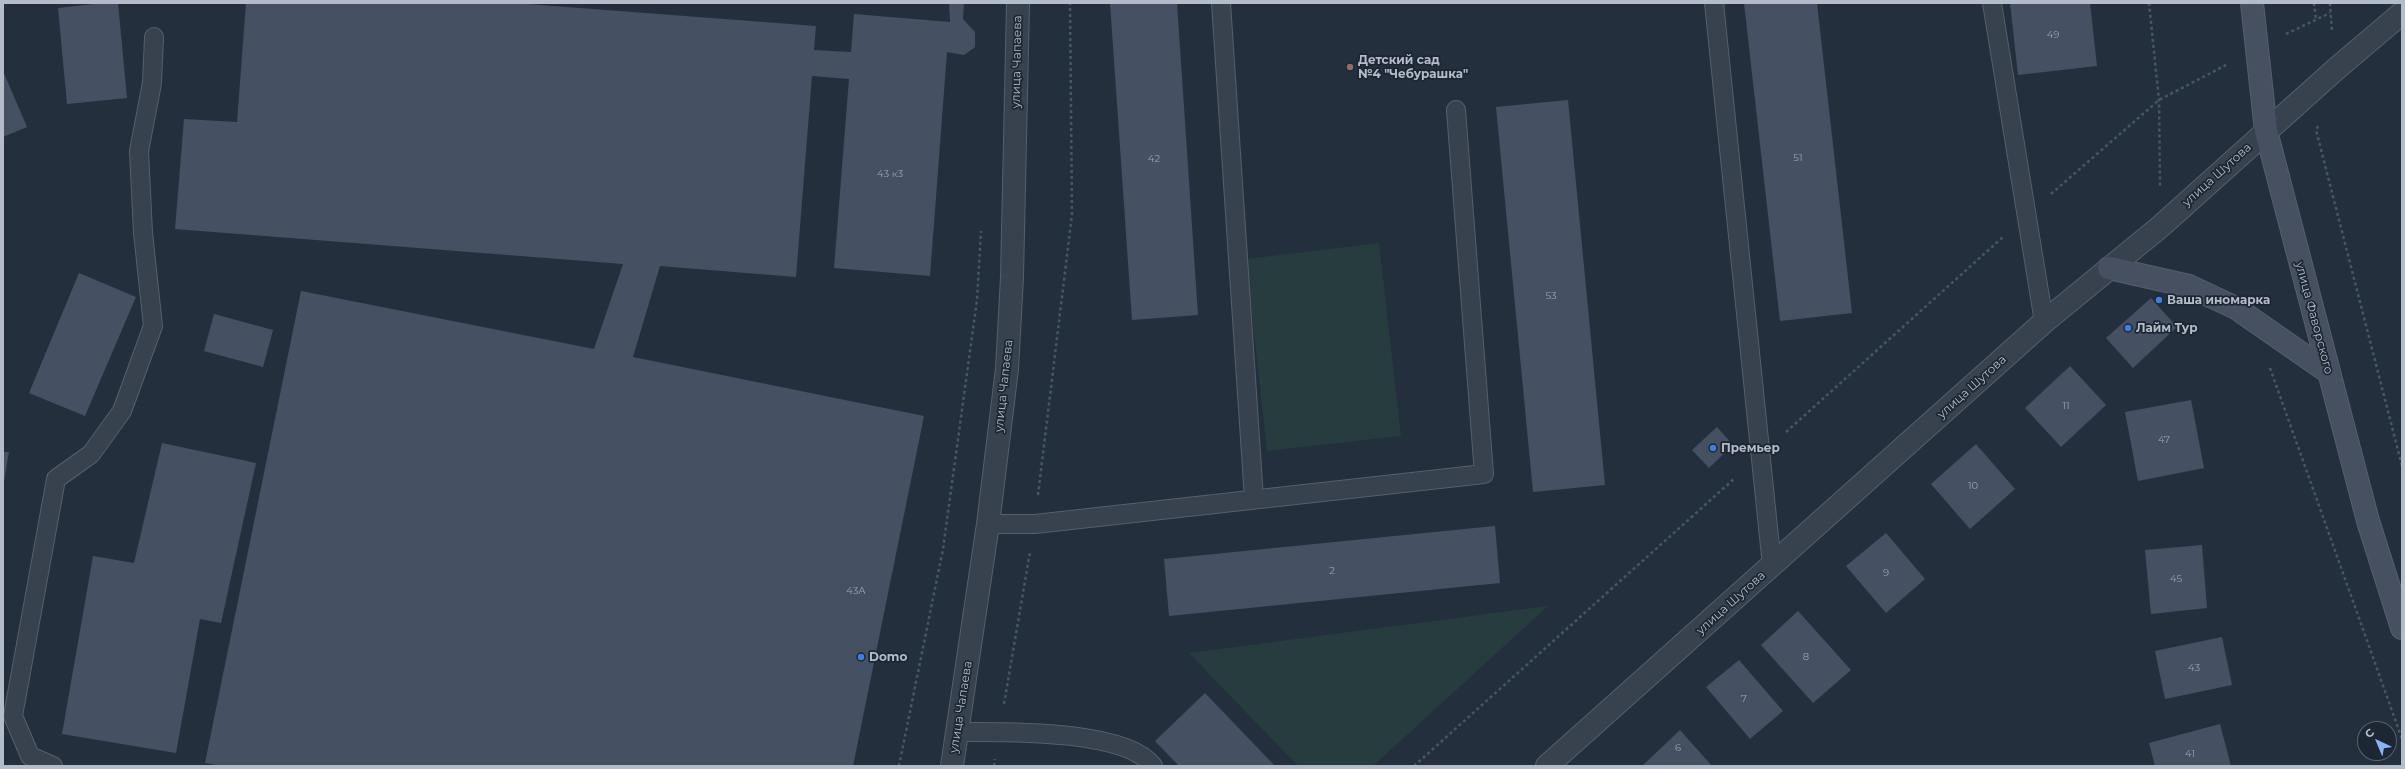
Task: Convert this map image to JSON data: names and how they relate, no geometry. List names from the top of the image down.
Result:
{
  "streets": {
    "street": ["улица Чапаева", "улица Шутова", "улица Фаворского"]
  },
  "crossings": [
    ["улица Шутова", "улица Фаворского"]
  ],
  "places": [
    "Детский сад №4 \"Чебурашка\"",
    "Ваша иномарка",
    "Лайм Тур",
    "Премьер",
    "Domo"
  ],
  "house_numbers": [
    "49",
    "51",
    "42",
    "43 к3",
    "53",
    "11",
    "47",
    "10",
    "2",
    "9",
    "45",
    "43А",
    "8",
    "43",
    "7",
    "6",
    "41"
  ],
  "north": "top left"
}
